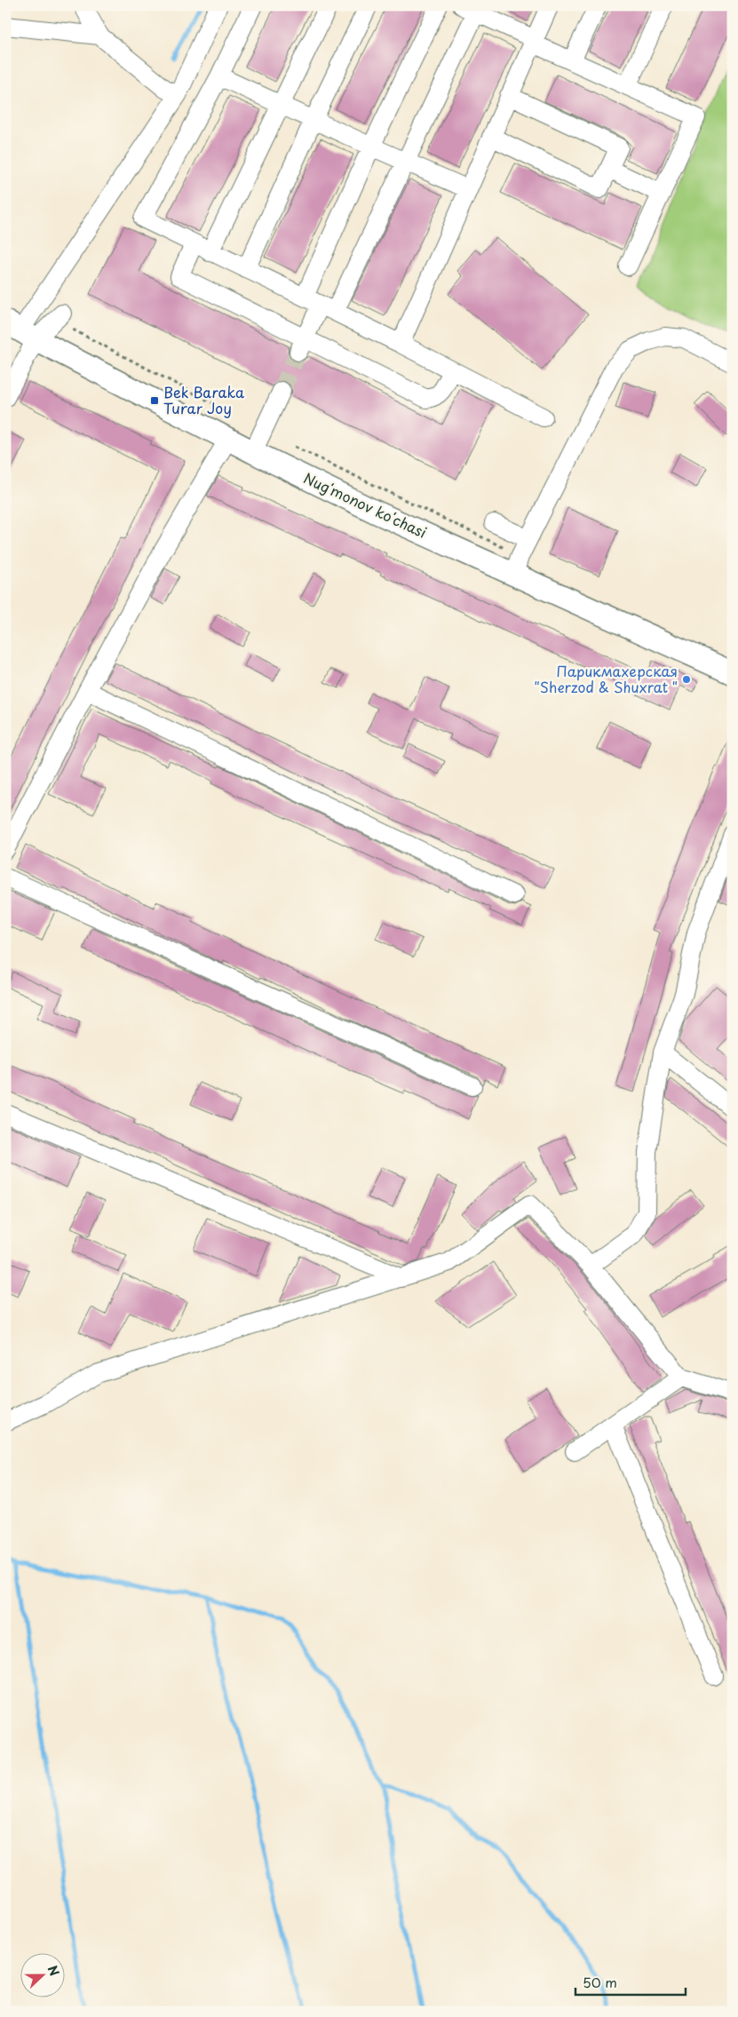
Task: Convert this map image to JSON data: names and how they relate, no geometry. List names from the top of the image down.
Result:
{
  "streets": {
    "main road": ["Nugʻmonov koʻchasi"]
  },
  "places": {
    "transit": ["Bek Baraka Turar Joy"],
    "other": ["Парикмахерская \"Sherzod & Shuxrat \""]
  },
  "scale_bar": "50 m",
  "north": "right"
}
